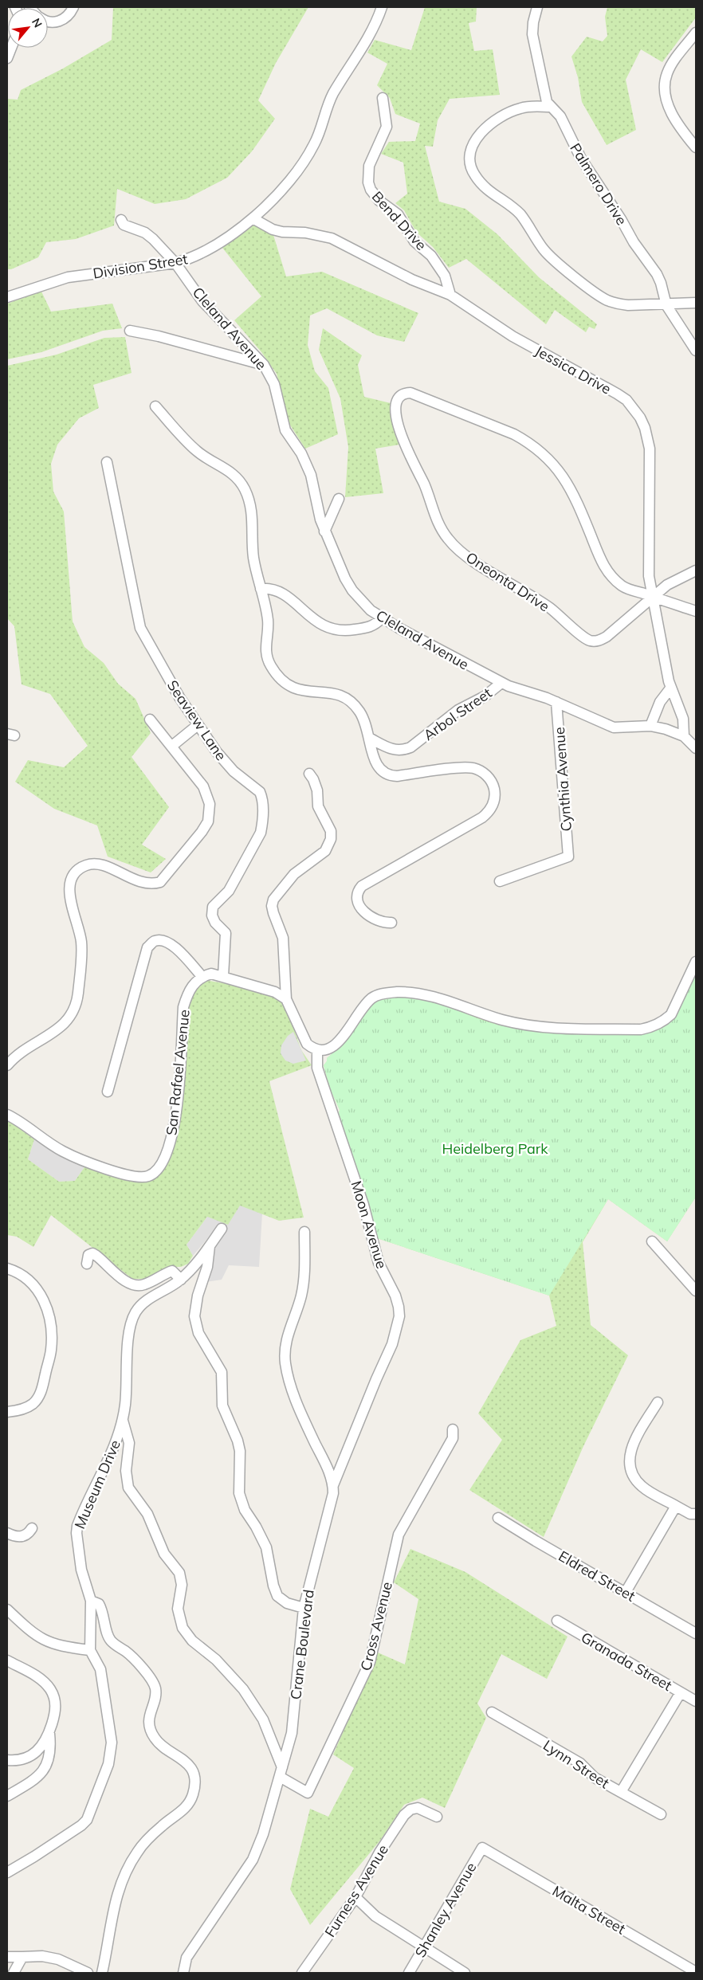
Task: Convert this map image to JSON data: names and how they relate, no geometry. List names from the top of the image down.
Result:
{
  "streets": {
    "street": [
      "Palmero Drive",
      "Bend Drive",
      "Division Street",
      "Cleland Avenue",
      "Jessica Drive",
      "Oneonta Drive",
      "Arbol Street",
      "Seaview Lane",
      "Cynthia Avenue",
      "San Rafael Avenue",
      "Moon Avenue",
      "Museum Drive",
      "Eldred Street",
      "Cross Avenue",
      "Crane Boulevard",
      "Granada Street",
      "Lynn Street",
      "Furness Avenue",
      "Shanley Avenue",
      "Malta Street"
    ]
  },
  "crossings": [
    ["Bend Drive", "Jessica Drive"],
    ["Division Street", "Cleland Avenue"],
    ["Division Street", "Jessica Drive"],
    ["Cleland Avenue", "Jessica Drive"],
    ["Cleland Avenue", "Arbol Street"],
    ["Cleland Avenue", "Cynthia Avenue"],
    ["Jessica Drive", "Oneonta Drive"],
    ["Moon Avenue", "Crane Boulevard"],
    ["Cross Avenue", "Crane Boulevard"],
    ["Shanley Avenue", "Malta Street"]
  ],
  "parks": ["Heidelberg Park"],
  "north": "top right"
}
